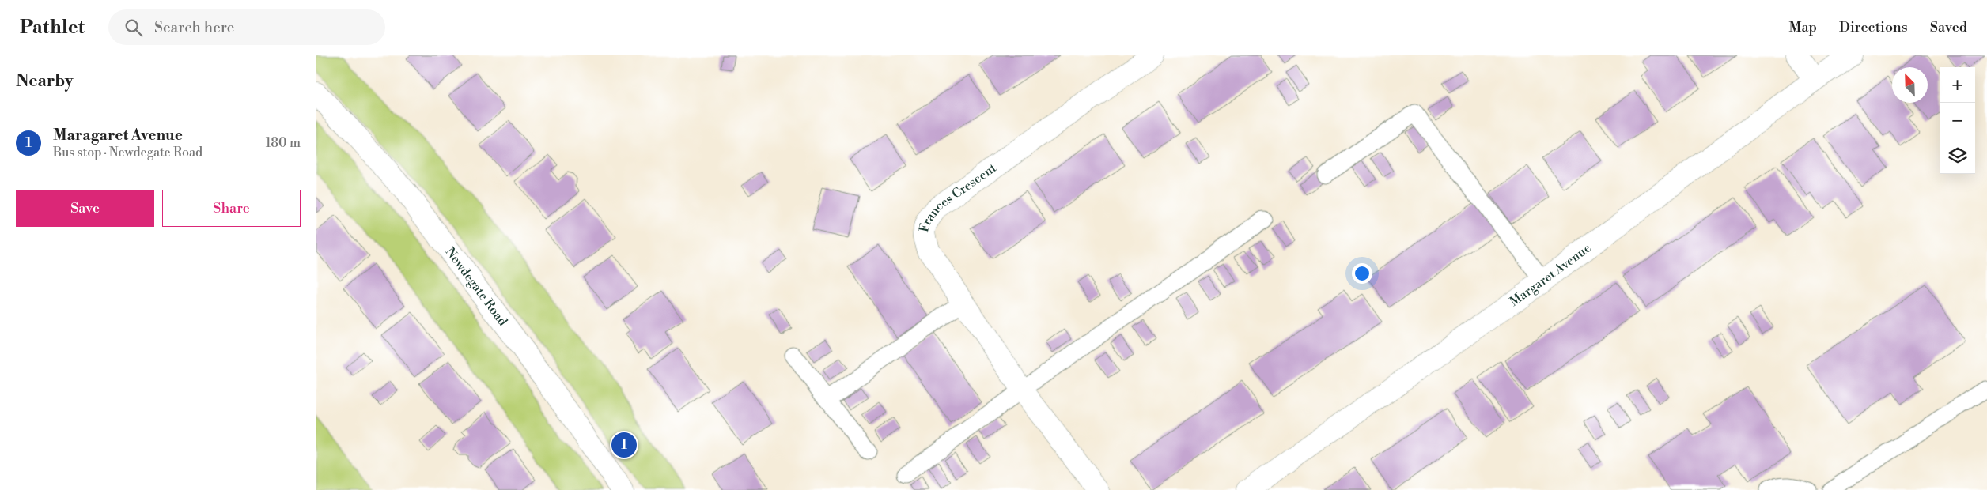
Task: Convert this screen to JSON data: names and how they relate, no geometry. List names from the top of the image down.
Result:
{
  "streets": {
    "street": ["Frances Crescent", "Margaret Avenue", "Newdegate Road"]
  },
  "north": "top left",
  "page": {
    "header": "Pathlet",
    "search": "Search here",
    "nav": ["Map", "Directions", "Saved"],
    "heading": "Nearby",
    "map_buttons": ["+", "−"],
    "list": [
      {
        "mark": "1",
        "name": "Maragaret Avenue",
        "note": "Bus stop · Newdegate Road",
        "value": "180 m"
      }
    ],
    "buttons": ["Save", "Share"],
    "pins": "1"
  }
}
